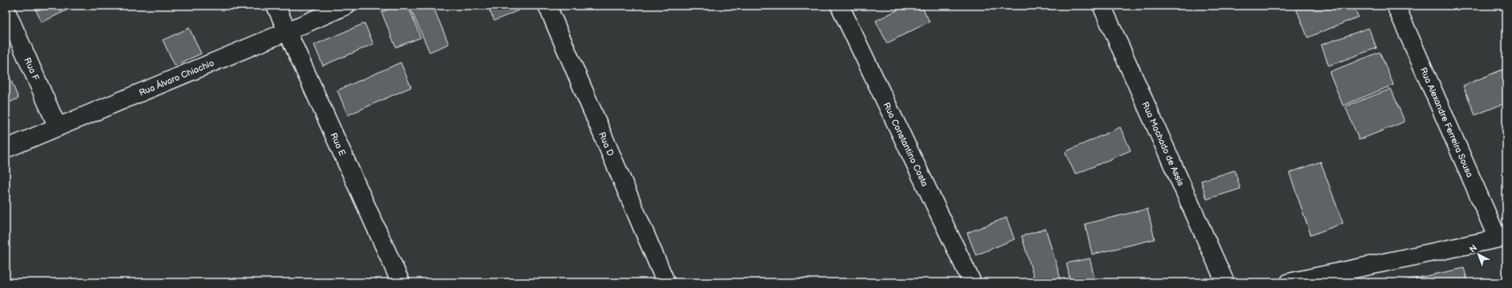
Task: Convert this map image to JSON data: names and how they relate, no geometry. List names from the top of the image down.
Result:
{
  "streets": {
    "street": [
      "Rua F",
      "Rua Álvaro Chiachio",
      "Rua Alexandre Ferreira Sousa",
      "Rua E",
      "Rua D",
      "Rua Constantino Costa",
      "Rua Machado de Assis"
    ]
  },
  "crossings": [
    ["Rua F", "Rua Álvaro Chiachio"],
    ["Rua Álvaro Chiachio", "Rua E"]
  ],
  "north": "top left"
}
